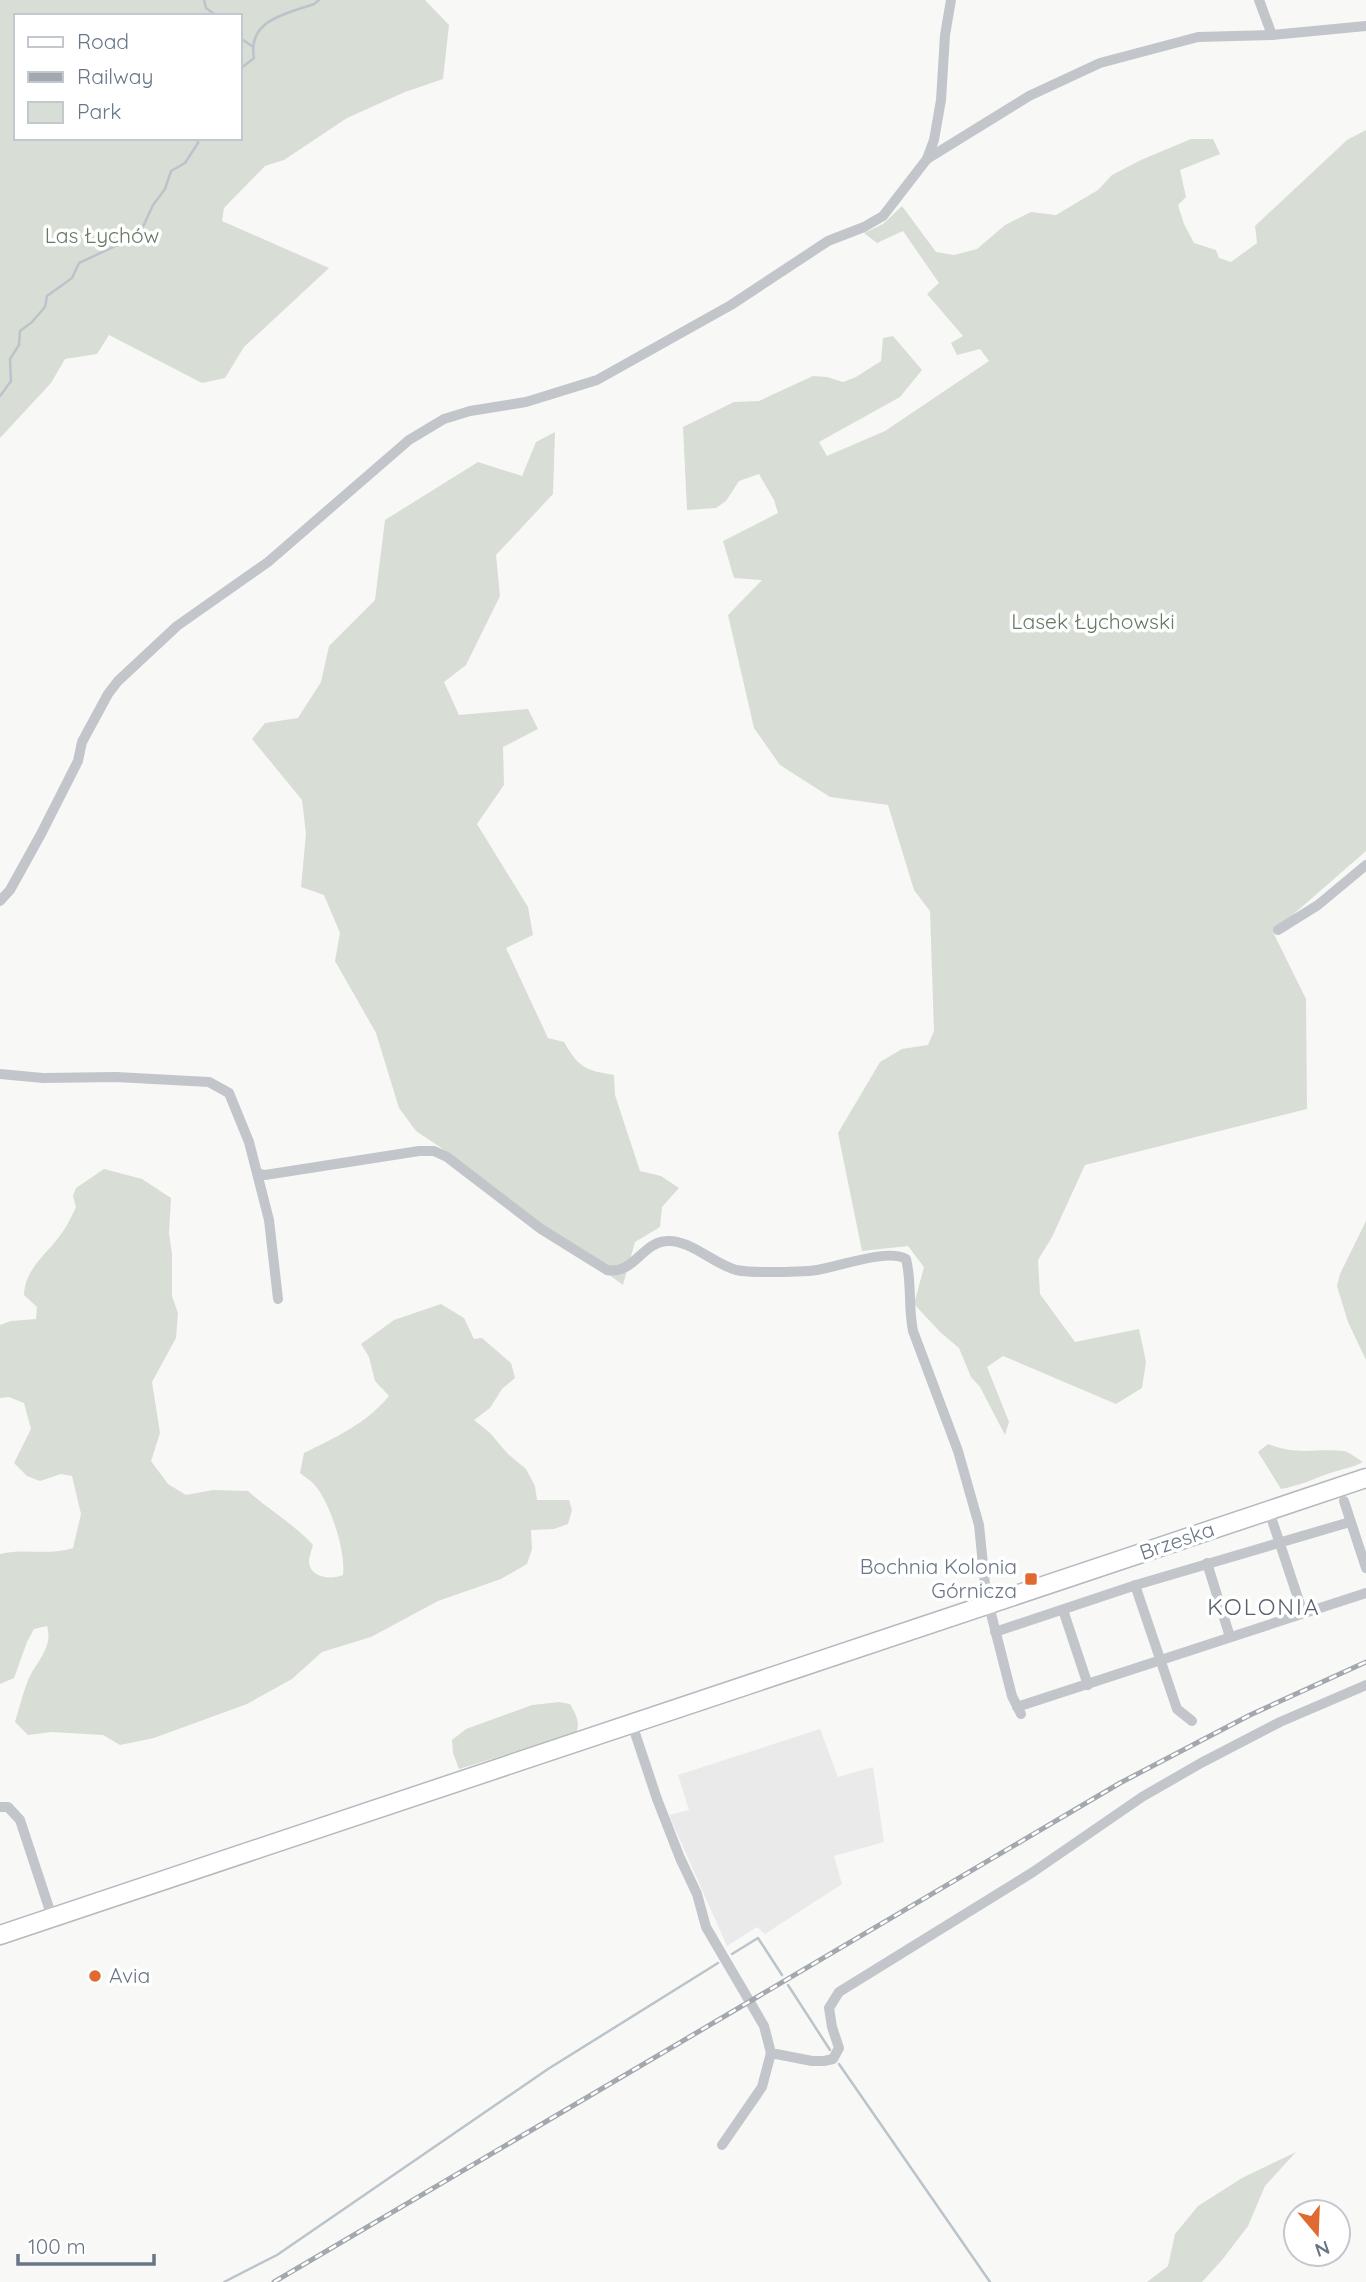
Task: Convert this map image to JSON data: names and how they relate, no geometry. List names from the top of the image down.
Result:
{
  "streets": {
    "main road": ["Brzeska"]
  },
  "districts": ["KOLONIA"],
  "parks": ["Las Łychów", "Lasek Łychowski"],
  "places": {
    "transit": ["Bochnia Kolonia Górnicza"],
    "other": ["Avia"]
  },
  "legend": ["Road", "Railway", "Park"],
  "scale_bar": "100 m",
  "north": "bottom"
}
